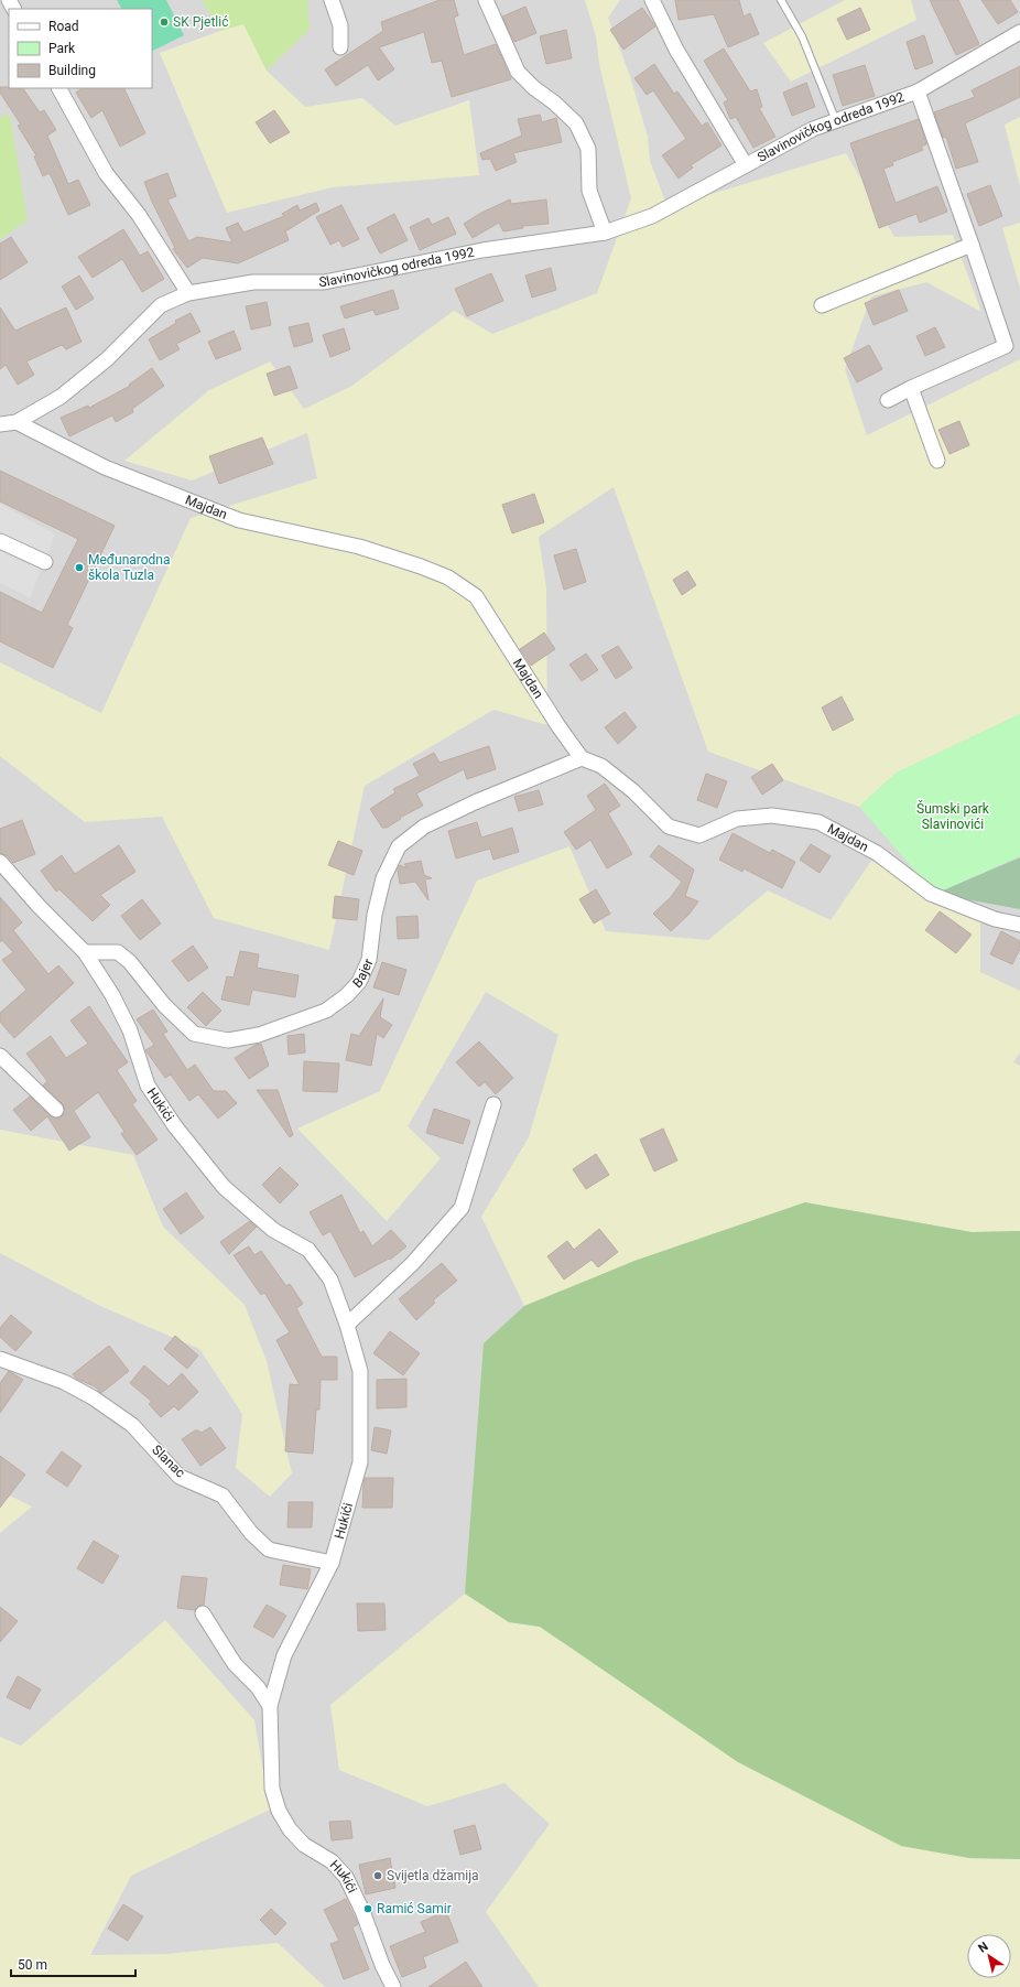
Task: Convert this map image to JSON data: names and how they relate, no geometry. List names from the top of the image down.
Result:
{
  "streets": {
    "street": [
      "Slavinovičkog odreda 1992",
      "Majdan",
      "Bajer",
      "Hukići",
      "Slanac"
    ]
  },
  "crossings": [
    ["Slavinovičkog odreda 1992", "Majdan"],
    ["Majdan", "Bajer"],
    ["Bajer", "Hukići"],
    ["Hukići", "Slanac"]
  ],
  "parks": ["Šumski park Slavinovići"],
  "places": [
    "SK Pjetlić",
    "Međunarodna škola Tuzla",
    "Svijetla džamija",
    "Ramić Samir"
  ],
  "legend": ["Road", "Park", "Building"],
  "scale_bar": "50 m",
  "north": "top left"
}
